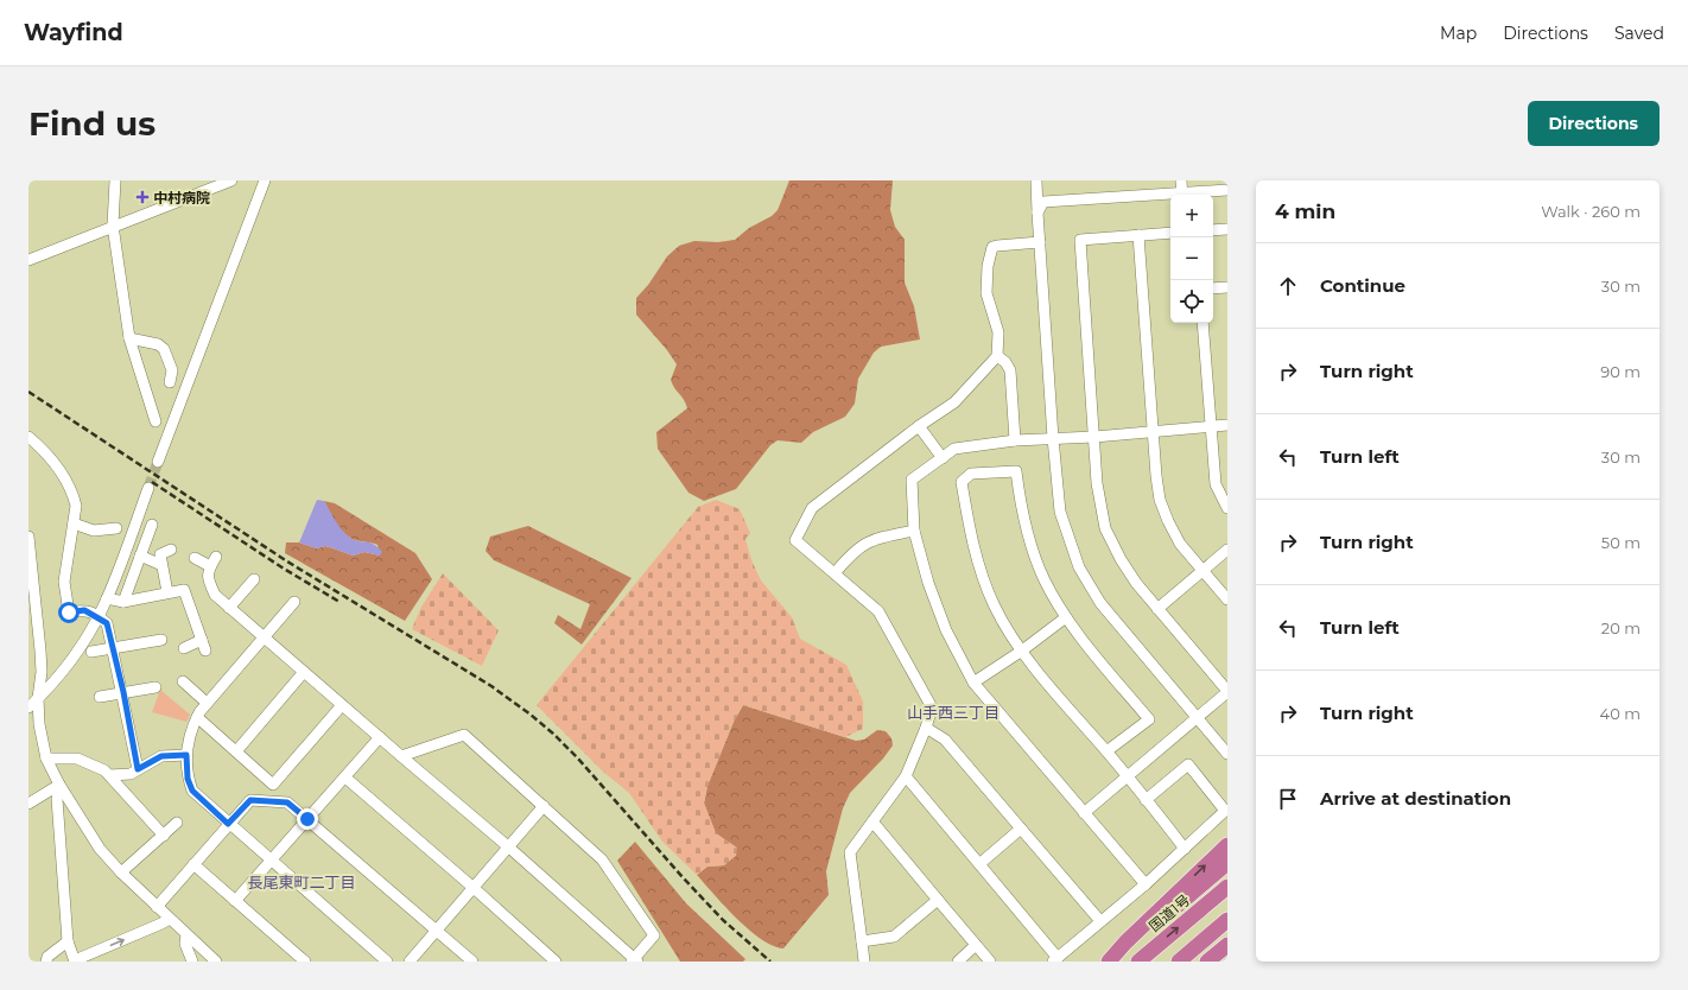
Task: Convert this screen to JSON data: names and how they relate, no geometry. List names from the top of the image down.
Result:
{
  "streets": {
    "highway": ["国道1号"]
  },
  "districts": ["山手西三丁目", "長尾東町二丁目"],
  "places": {
    "health": ["中村病院"]
  },
  "page": {
    "header": "Wayfind",
    "nav": ["Map", "Directions", "Saved"],
    "buttons": "Directions",
    "title": "Find us",
    "heading": ["4 min", "Walk · 260 m"],
    "map_buttons": ["+", "−"],
    "list": [
      ["Continue", "30 m"],
      ["Turn right", "90 m"],
      ["Turn left", "30 m"],
      ["Turn right", "50 m"],
      ["Turn left", "20 m"],
      ["Turn right", "40 m"],
      "Arrive at destination"
    ]
  }
}
